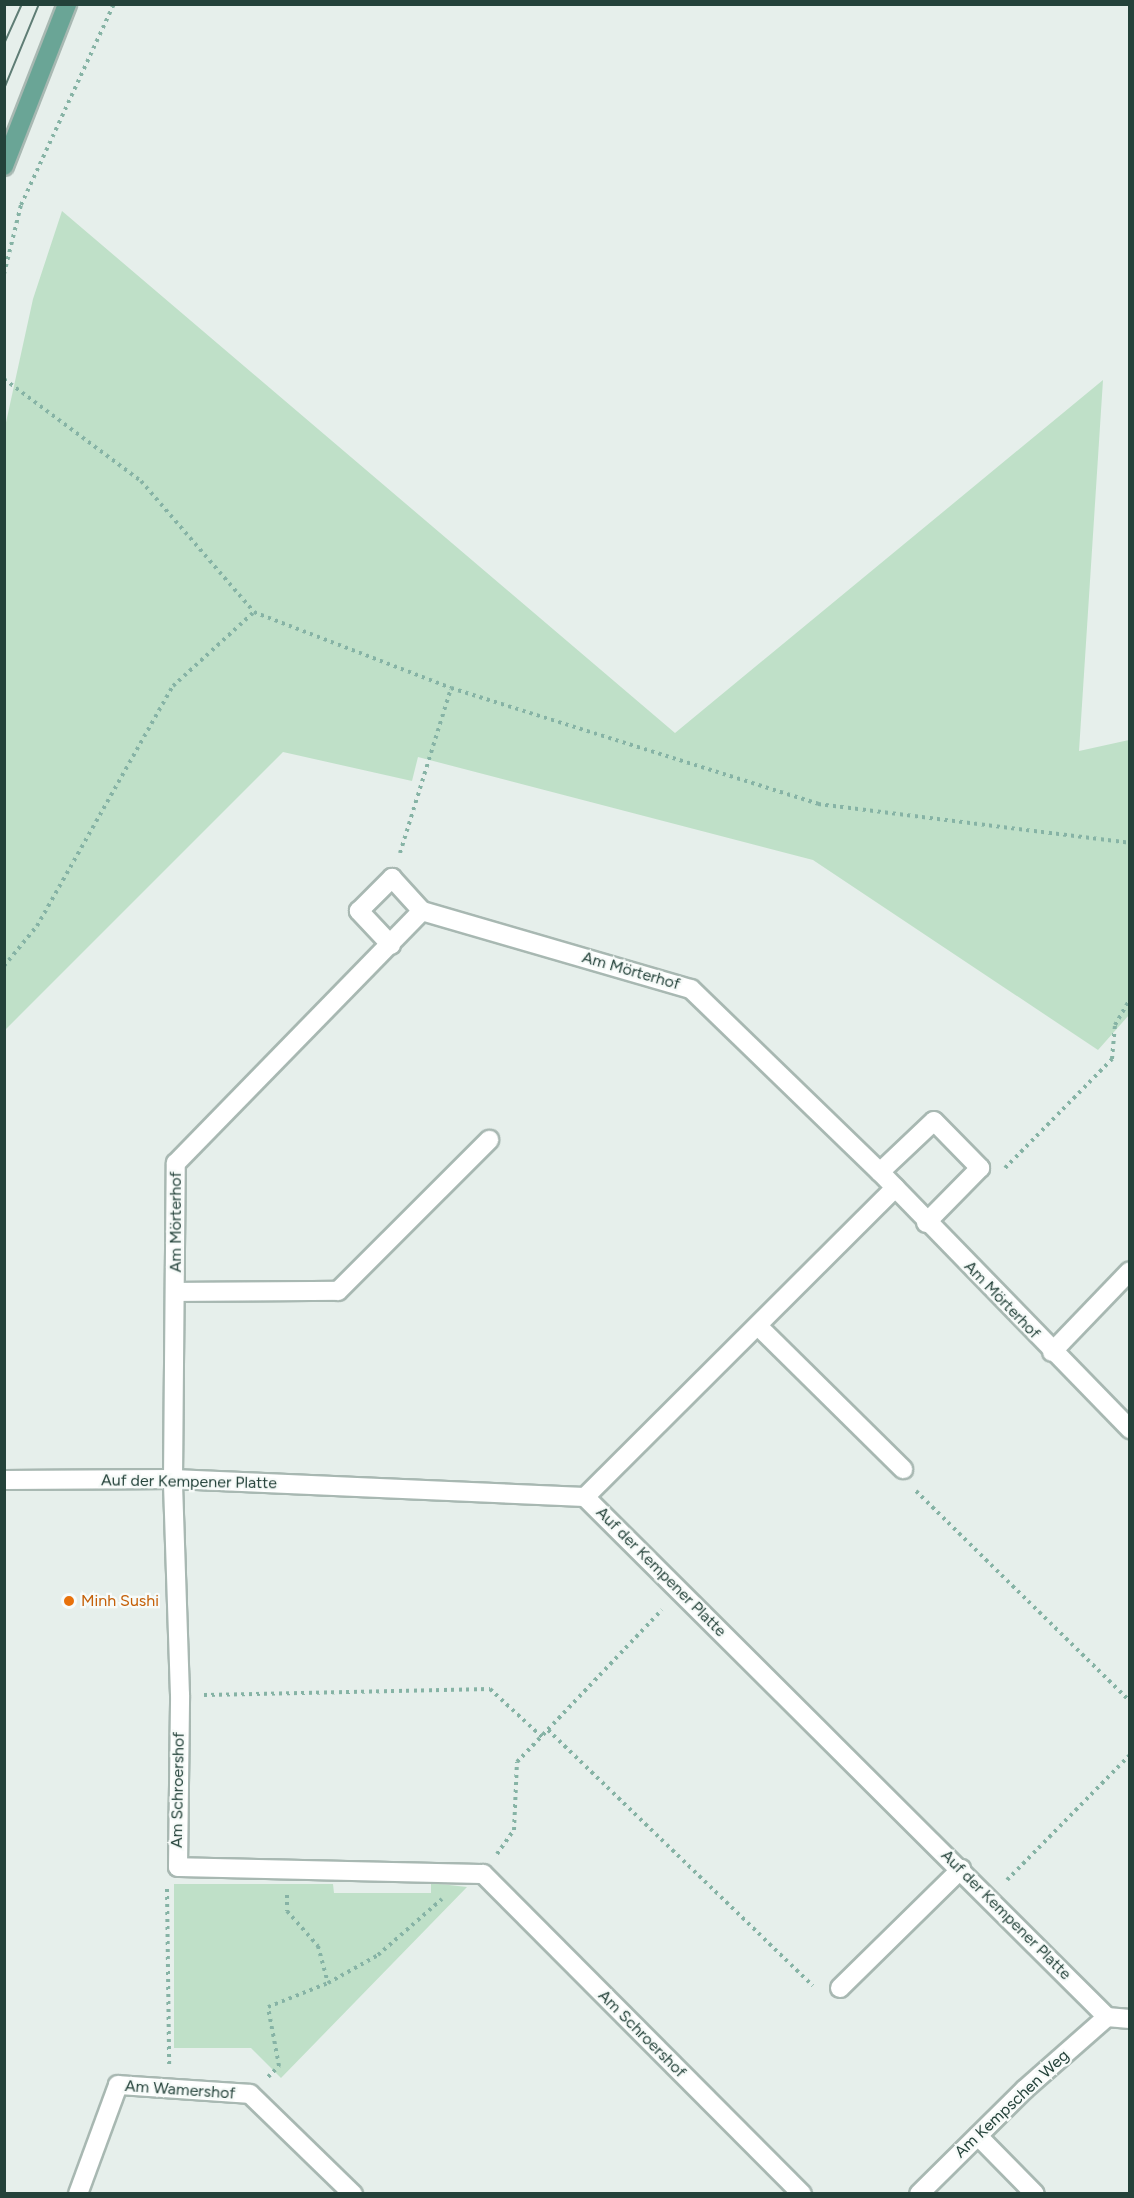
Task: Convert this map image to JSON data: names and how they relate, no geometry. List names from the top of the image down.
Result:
{
  "streets": {
    "street": [
      "Am Mörterhof",
      "Auf der Kempener Platte",
      "Am Schroershof",
      "Am Wamershof",
      "Am Kempschen Weg"
    ]
  },
  "crossings": [
    ["Am Mörterhof", "Auf der Kempener Platte"],
    ["Am Mörterhof", "Am Schroershof"],
    ["Auf der Kempener Platte", "Am Schroershof"],
    ["Auf der Kempener Platte", "Am Kempschen Weg"]
  ],
  "places": ["Minh Sushi"]
}
